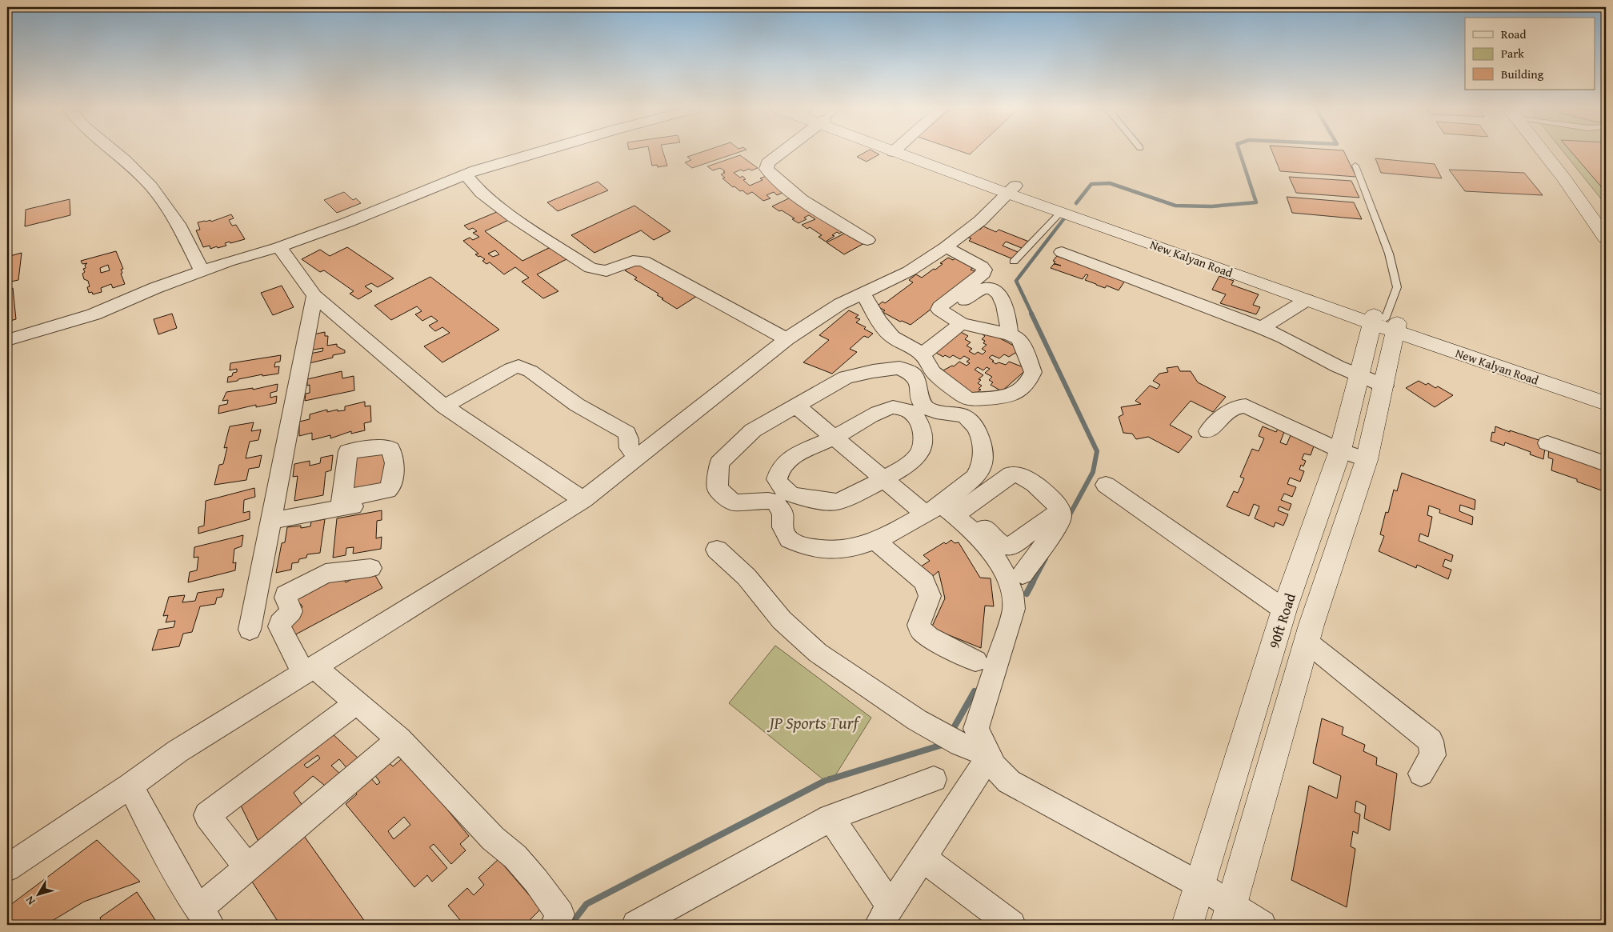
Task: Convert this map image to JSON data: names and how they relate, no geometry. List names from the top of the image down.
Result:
{
  "streets": {
    "street": ["New Kalyan Road", "90ft Road"]
  },
  "crossings": [
    ["New Kalyan Road", "90ft Road"]
  ],
  "parks": ["JP Sports Turf"],
  "legend": ["Road", "Park", "Building"],
  "north": "bottom left"
}
